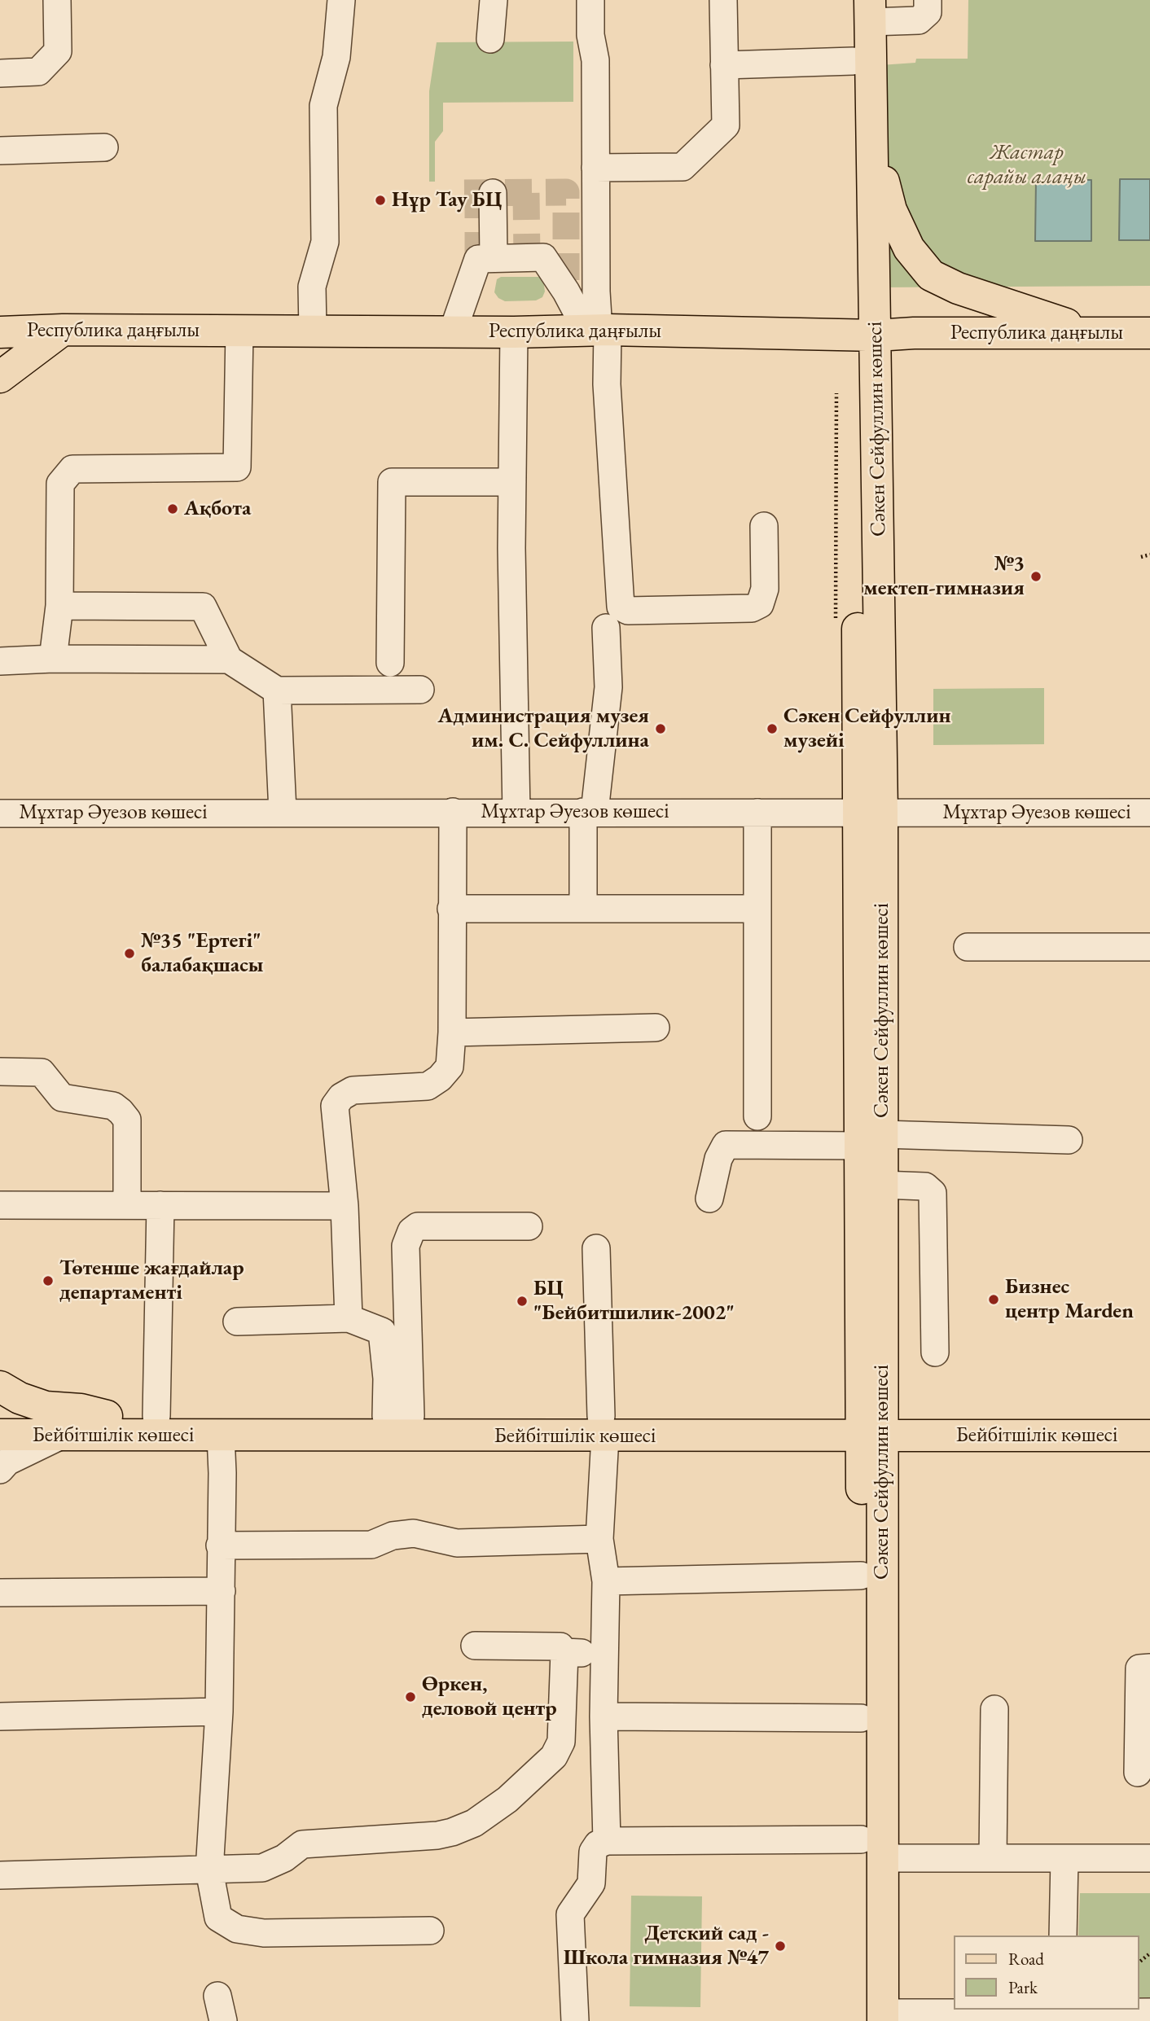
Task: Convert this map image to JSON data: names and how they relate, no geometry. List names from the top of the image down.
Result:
{
  "streets": {
    "main road": ["Республика даңғылы", "Сәкен Сейфуллин көшесі", "Бейбітшілік көшесі"],
    "street": ["Мұхтар Әуезов көшесі"]
  },
  "crossings": [
    ["Республика даңғылы", "Сәкен Сейфуллин көшесі"],
    ["Сәкен Сейфуллин көшесі", "Мұхтар Әуезов көшесі"],
    ["Сәкен Сейфуллин көшесі", "Бейбітшілік көшесі"]
  ],
  "parks": ["Жастар сарайы алаңы"],
  "places": [
    "Нұр Тау БЦ",
    "Ақбота",
    "№3 мектеп-гимназия",
    "Администрация музея им. С. Сейфуллина",
    "Сәкен Сейфуллин музейі",
    "№35 \"Ертегі\" балабақшасы",
    "Төтенше жағдайлар департаменті",
    "Бизнес центр Marden",
    "БЦ \"Бейбитшилик-2002\"",
    "Өркен, деловой центр",
    "Детский сад - Школа гимназия №47"
  ],
  "legend": ["Road", "Park"]
}
